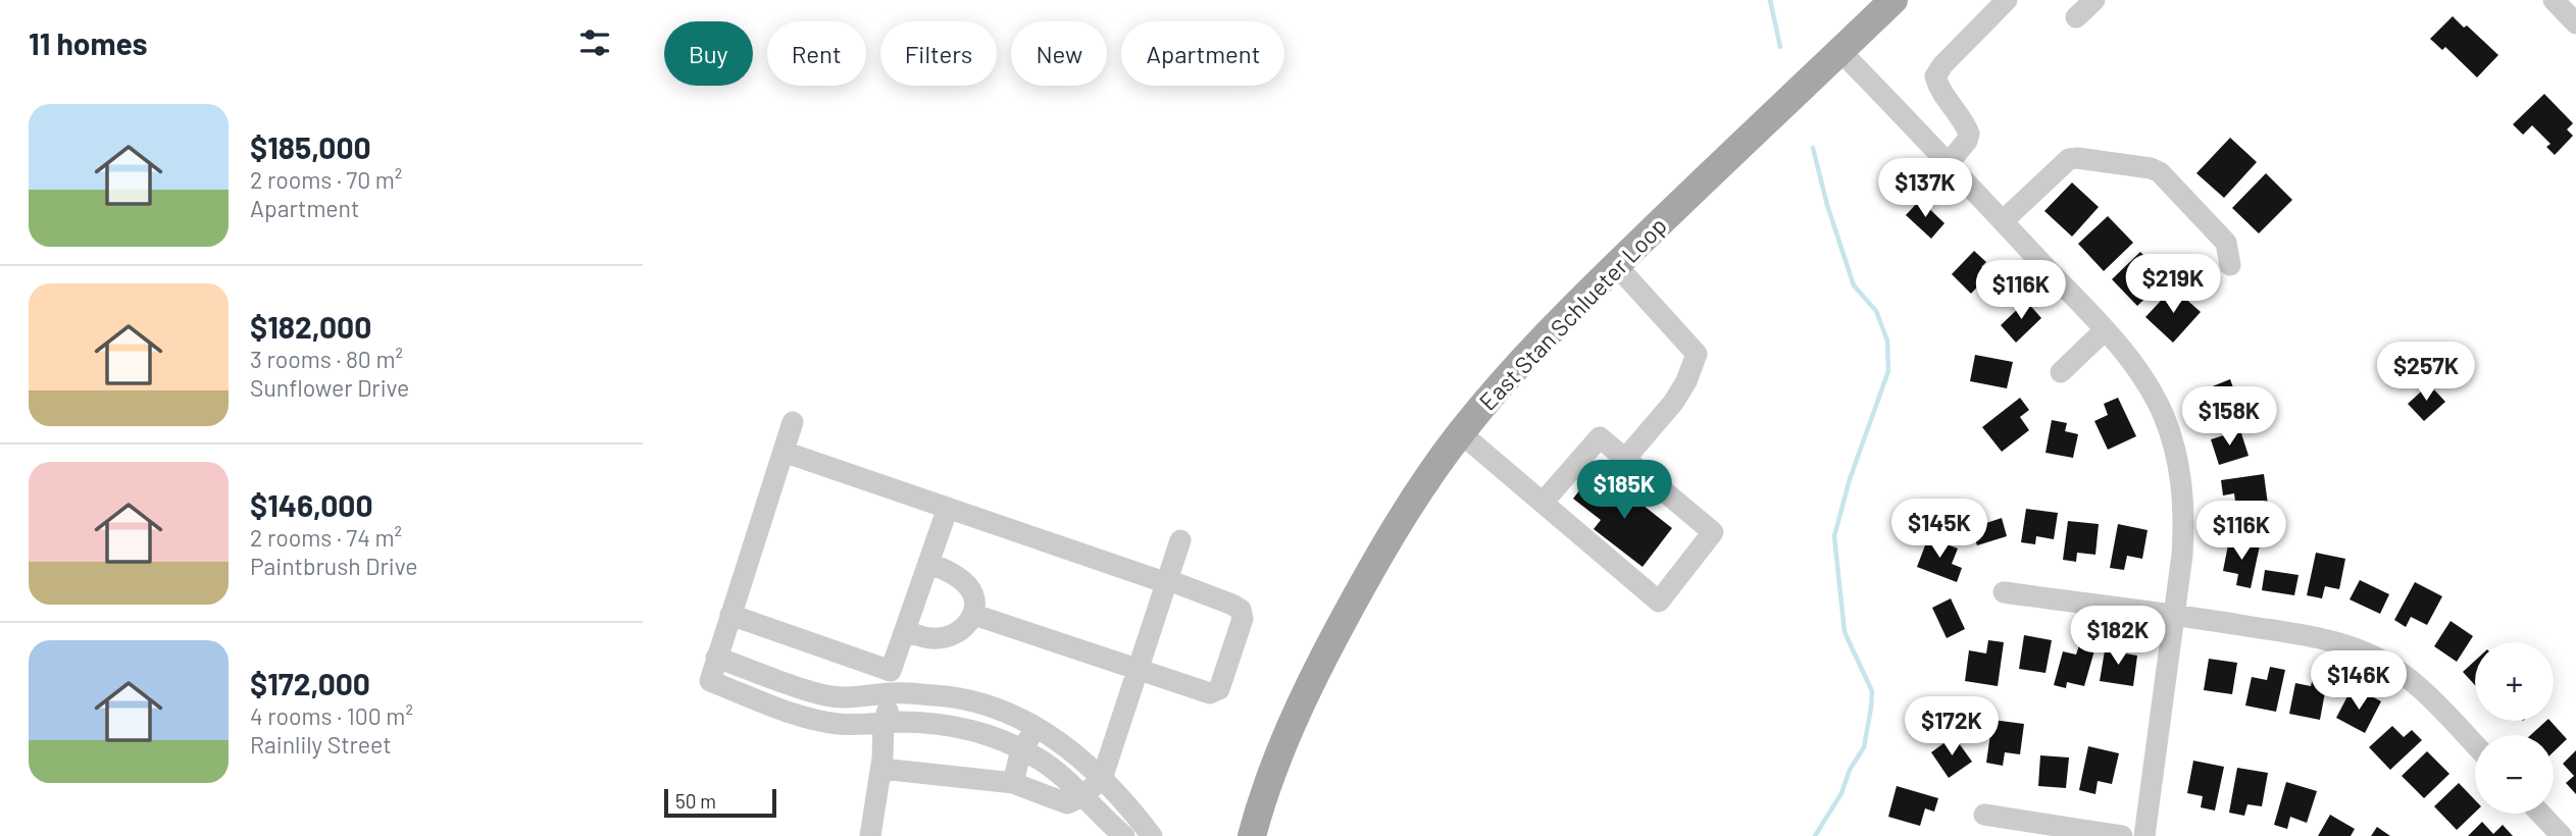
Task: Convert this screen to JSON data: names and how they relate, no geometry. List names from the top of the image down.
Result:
{
  "streets": {
    "main road": ["East Stan Schlueter Loop"]
  },
  "scale_bar": "50 m",
  "page": {
    "heading": "11 homes",
    "chip": [
      "Buy",
      "Rent",
      "Filters",
      "New",
      "Apartment"
    ],
    "list": [
      {
        "name": "$185,000",
        "note": "2 rooms · 70 m² · Apartment"
      },
      {
        "name": "$182,000",
        "note": "3 rooms · 80 m² · Sunflower Drive"
      },
      {
        "name": "$146,000",
        "note": "2 rooms · 74 m² · Paintbrush Drive"
      },
      {
        "name": "$172,000",
        "note": "4 rooms · 100 m² · Rainlily Street"
      }
    ],
    "price": [
      "$137K",
      "$219K",
      "$116K",
      "$257K",
      "$158K",
      "$185K",
      "$145K",
      "$116K",
      "$182K",
      "$146K",
      "$172K"
    ],
    "map_buttons": ["+", "−"],
    "scale": "50 m"
  }
}
